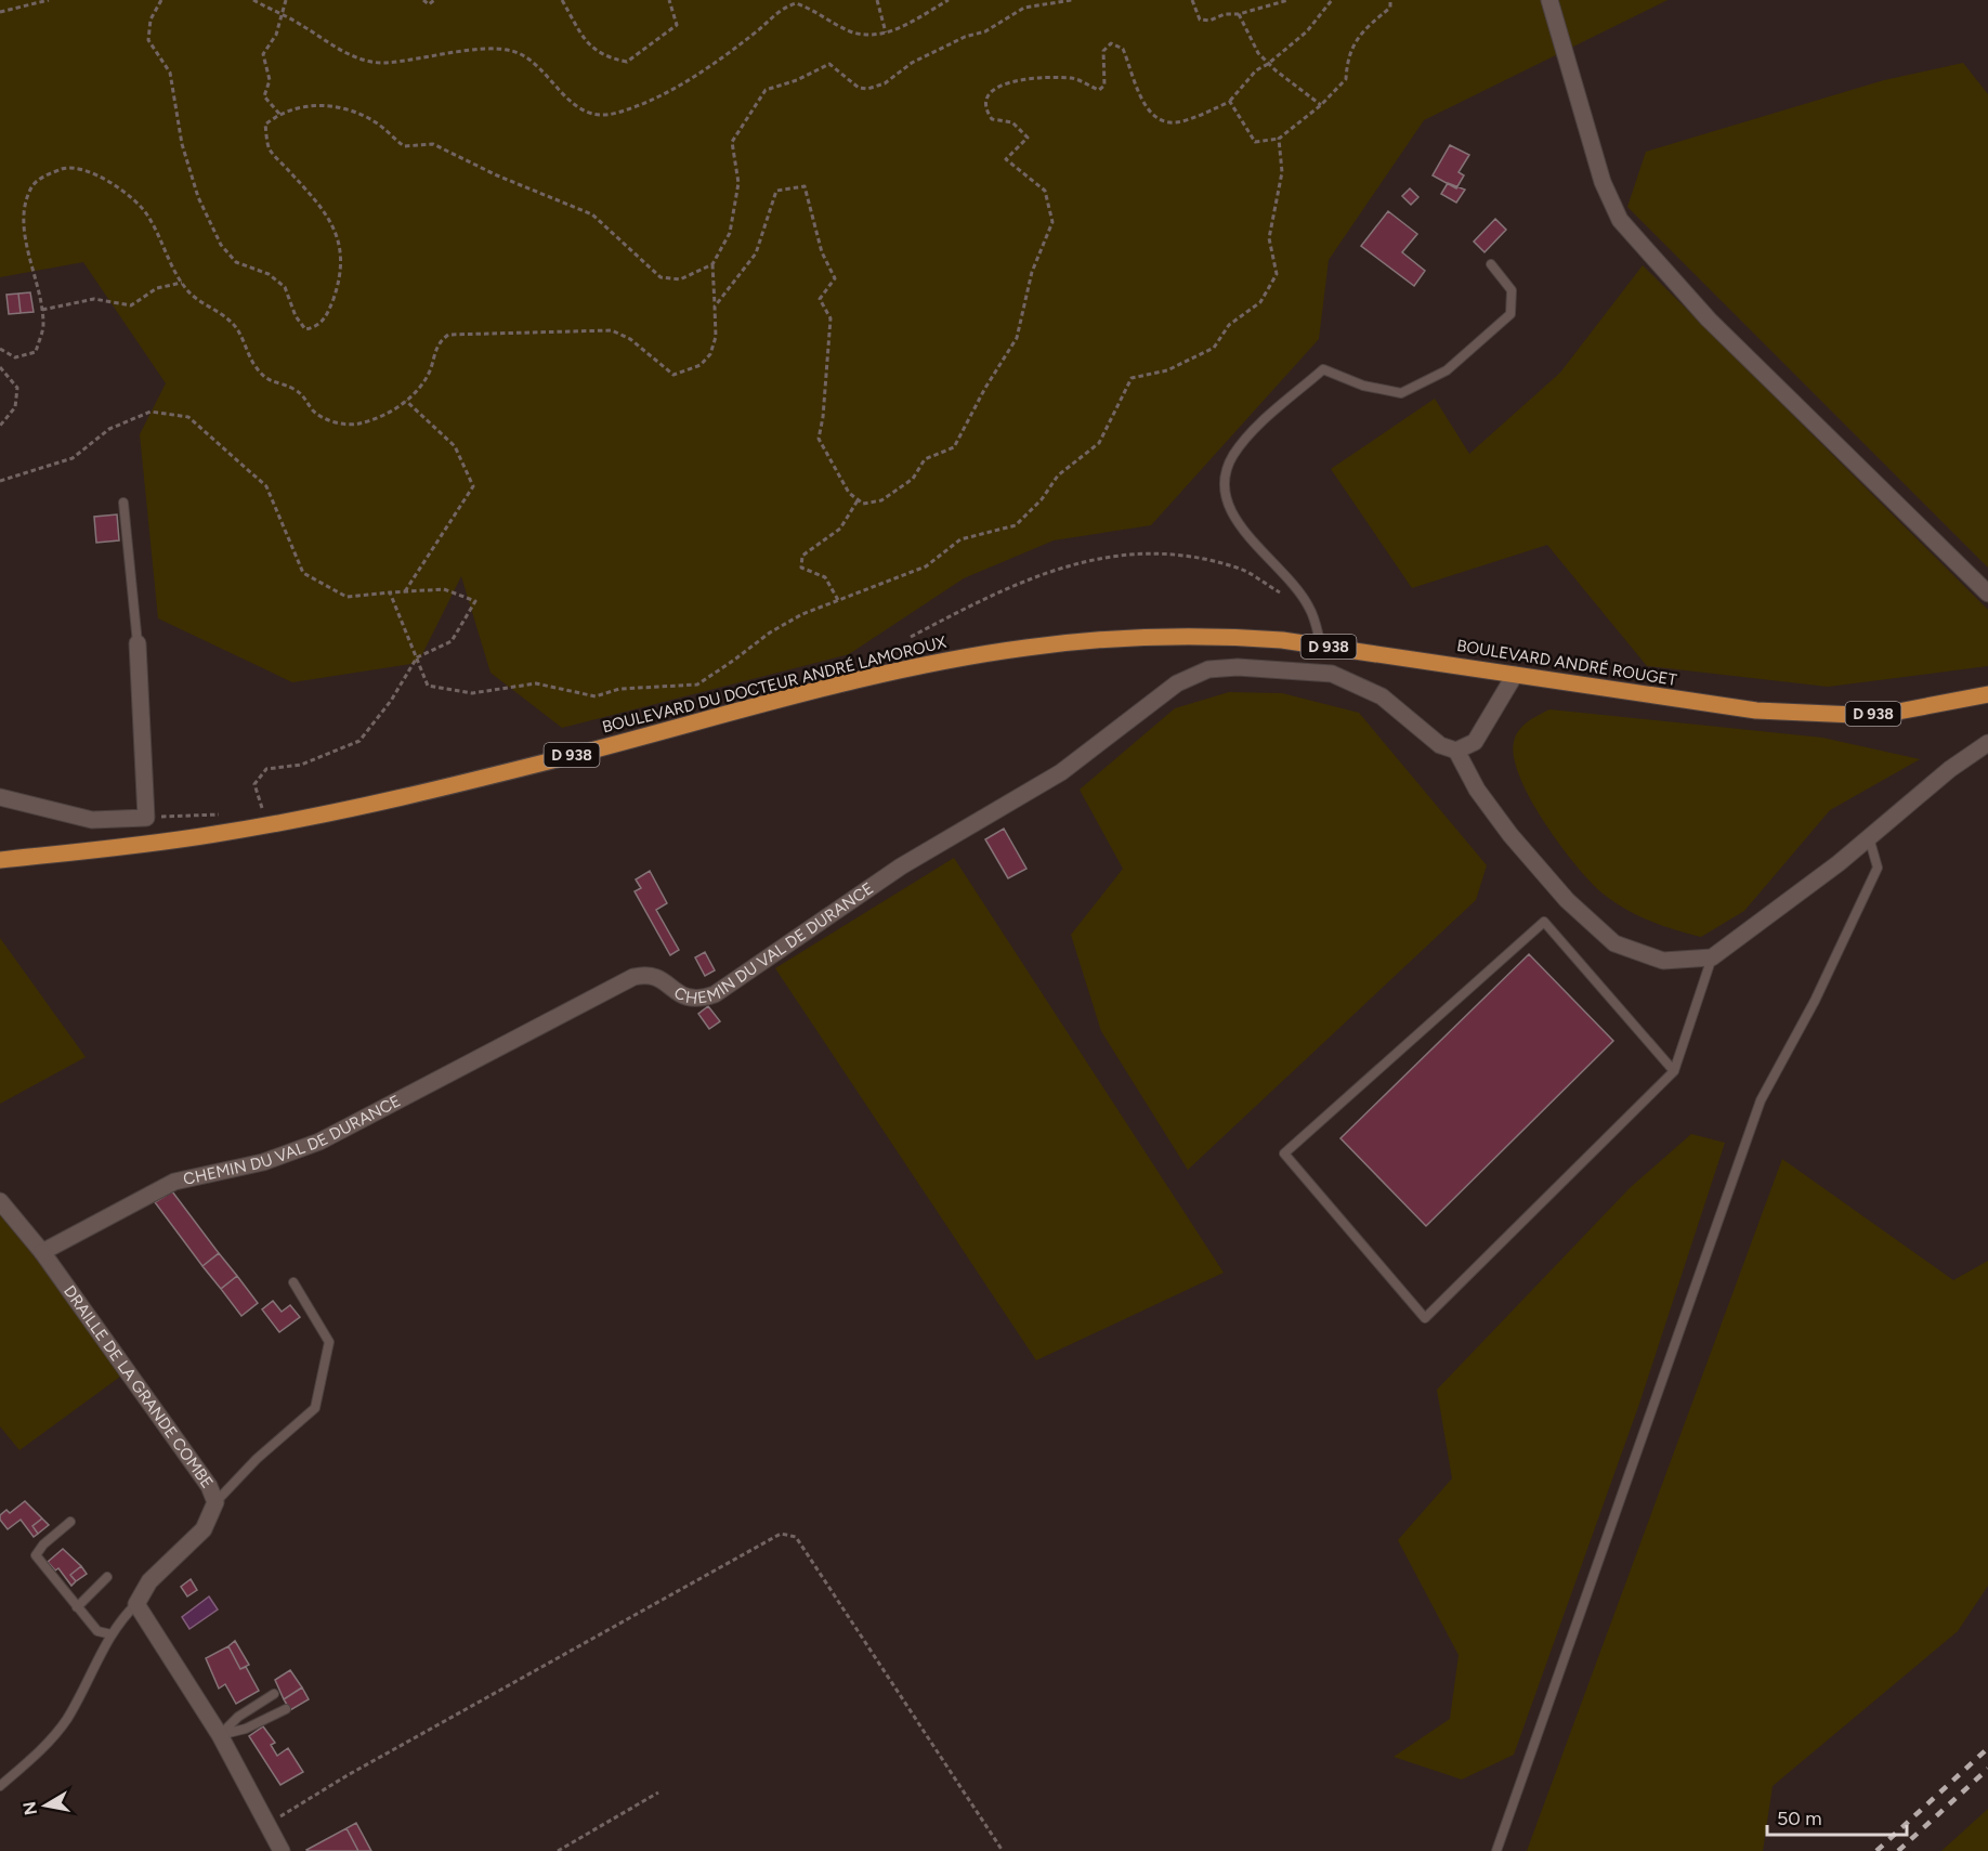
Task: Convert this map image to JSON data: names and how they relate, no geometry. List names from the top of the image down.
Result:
{
  "streets": {
    "main road": ["D 938", "BOULEVARD ANDRÉ ROUGET", "BOULEVARD DU DOCTEUR ANDRÉ LAMOROUX"],
    "street": ["CHEMIN DU VAL DE DURANCE", "DRAILLE DE LA GRANDE COMBE"]
  },
  "crossings": [
    ["BOULEVARD ANDRÉ ROUGET", "BOULEVARD DU DOCTEUR ANDRÉ LAMOROUX"],
    ["CHEMIN DU VAL DE DURANCE", "DRAILLE DE LA GRANDE COMBE"]
  ],
  "scale_bar": "50 m",
  "north": "left"
}
